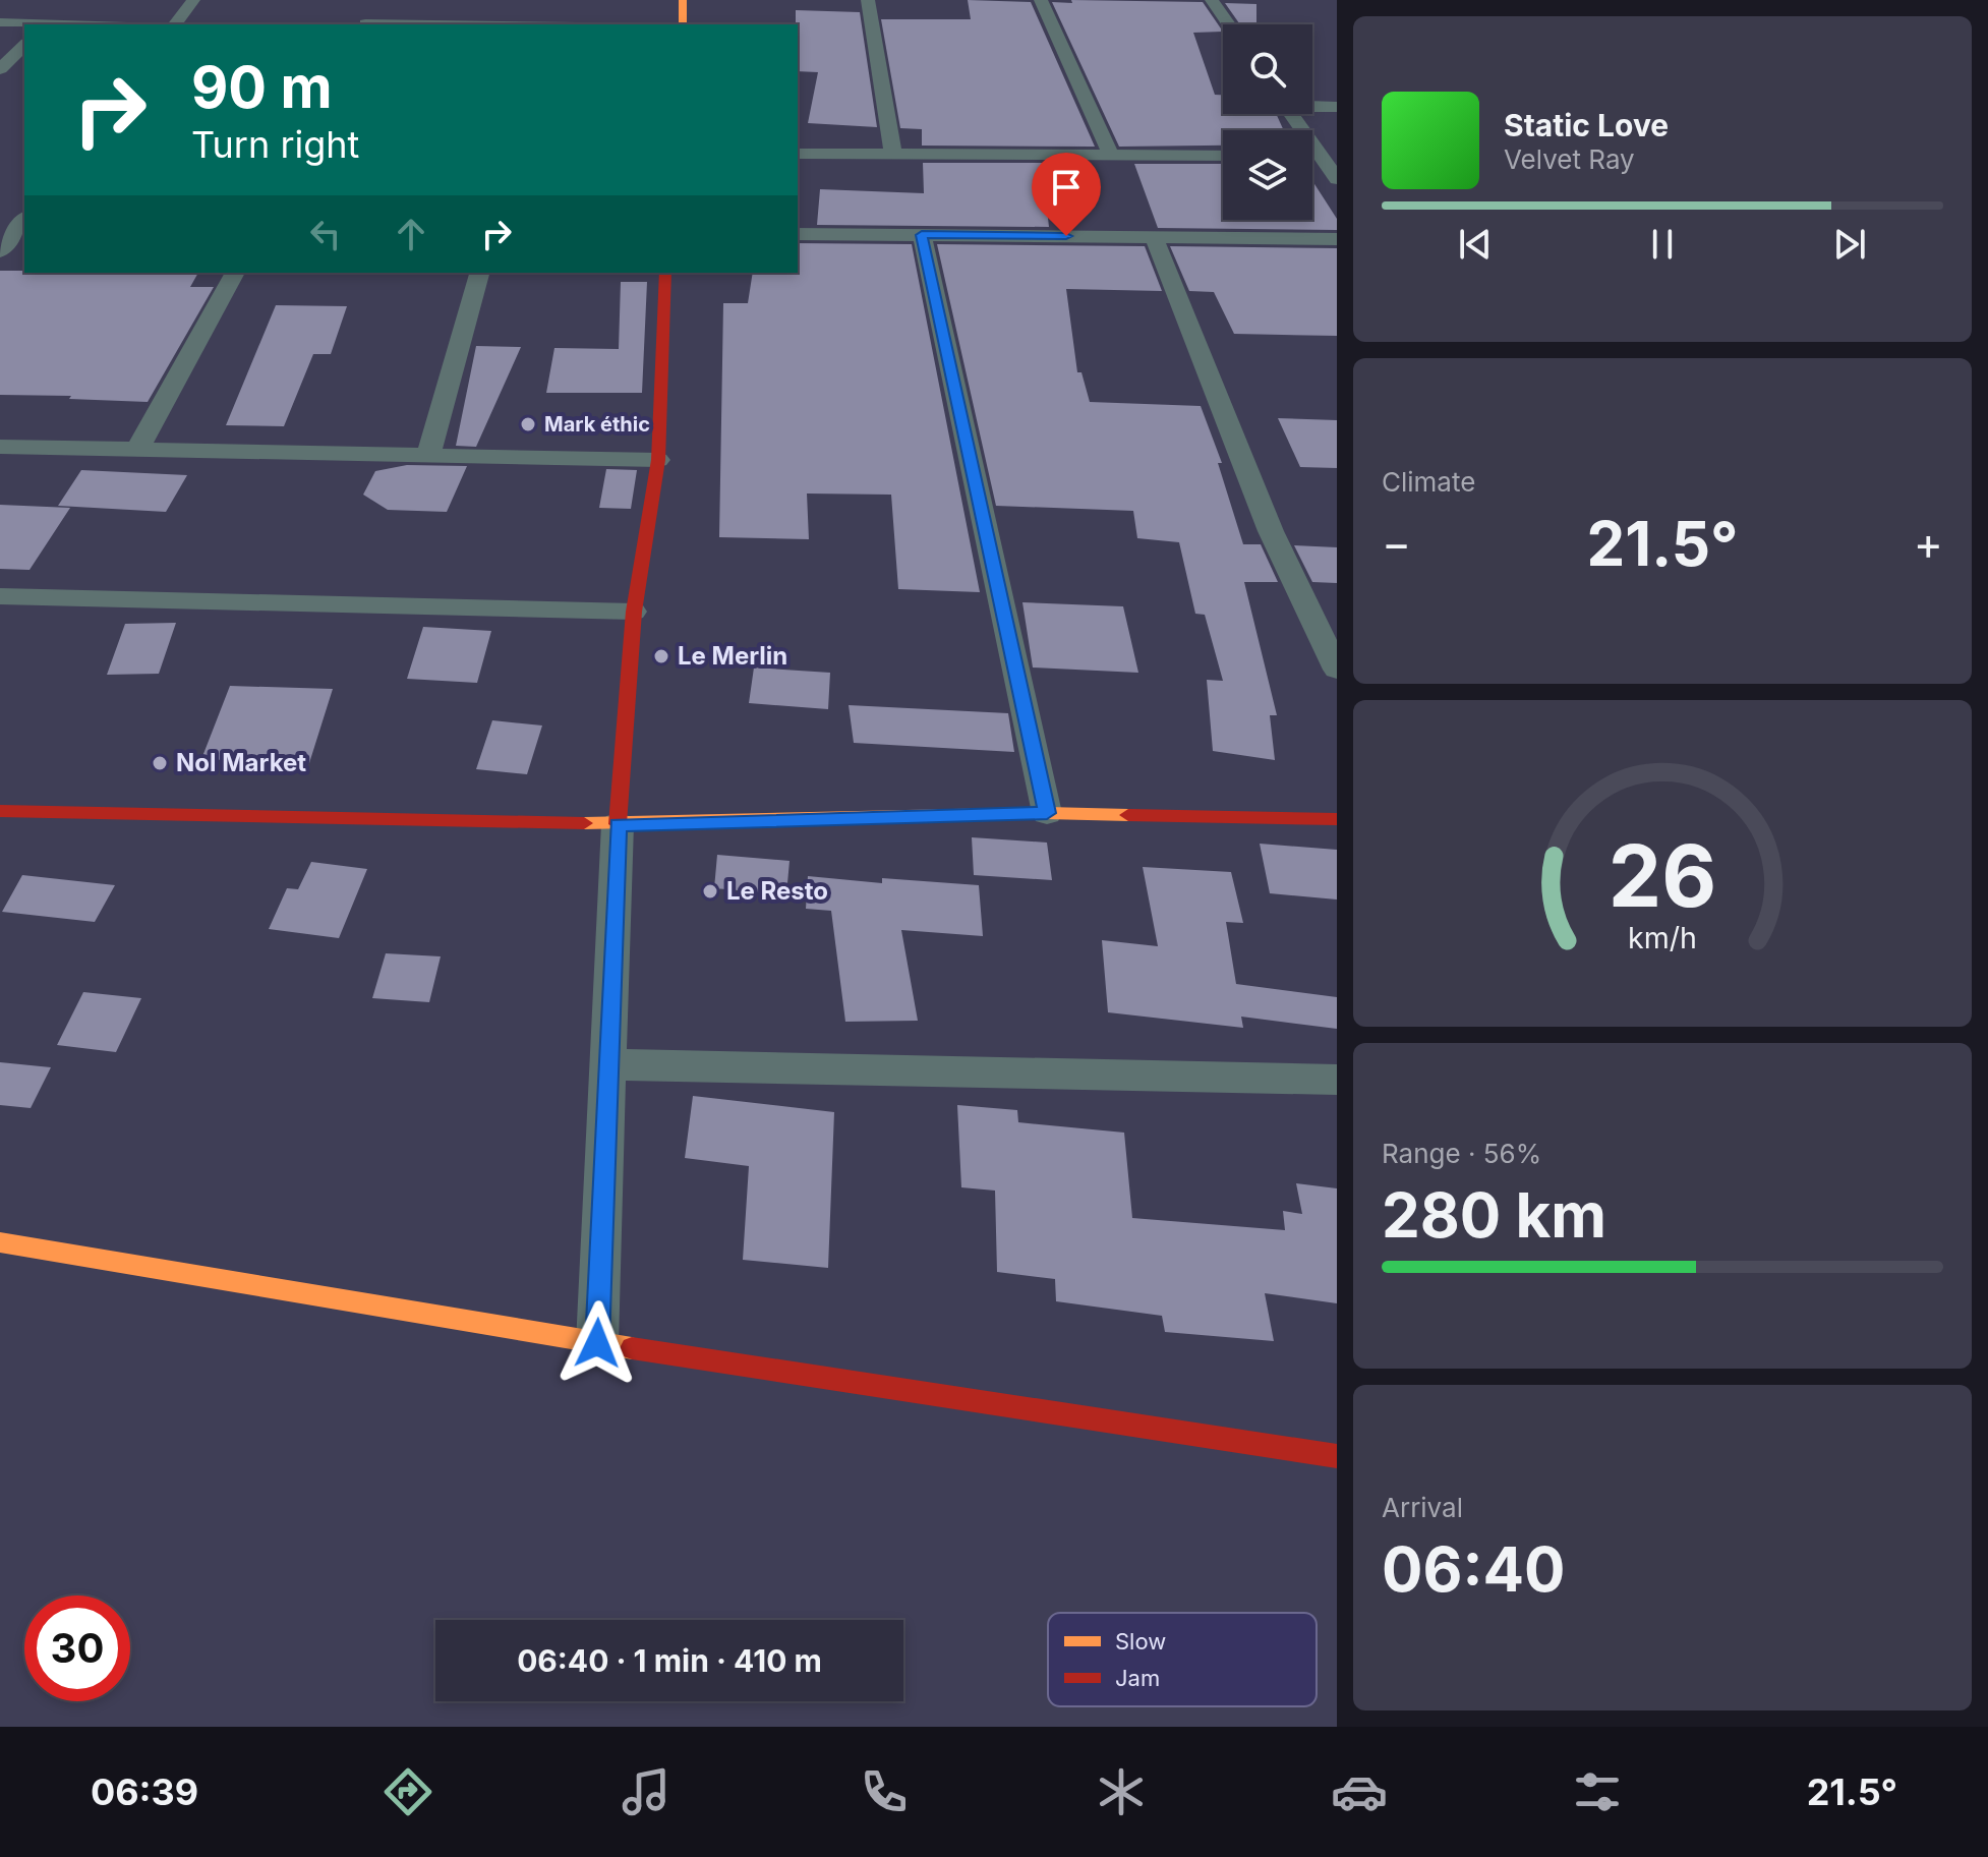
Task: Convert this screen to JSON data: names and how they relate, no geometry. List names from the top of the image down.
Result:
{
  "places": [
    "Mark éthic",
    "Le Merlin",
    "Nol Market",
    "Le Resto"
  ],
  "legend": ["Slow", "Jam"],
  "page": {
    "turn": ["90 m", "Turn right"],
    "song": ["Static Love", "Velvet Ray"],
    "tile": [
      "Climate",
      ["Range · 56%", "280 km"],
      ["Arrival", "06:40"]
    ],
    "heat": ["−", "21.5°", "+"],
    "limit": "30",
    "trip": "06:40 · 1 min · 410 m",
    "tabs": ["06:39", "21.5°"],
    "gauge": ["26", "km/h"]
  }
}
